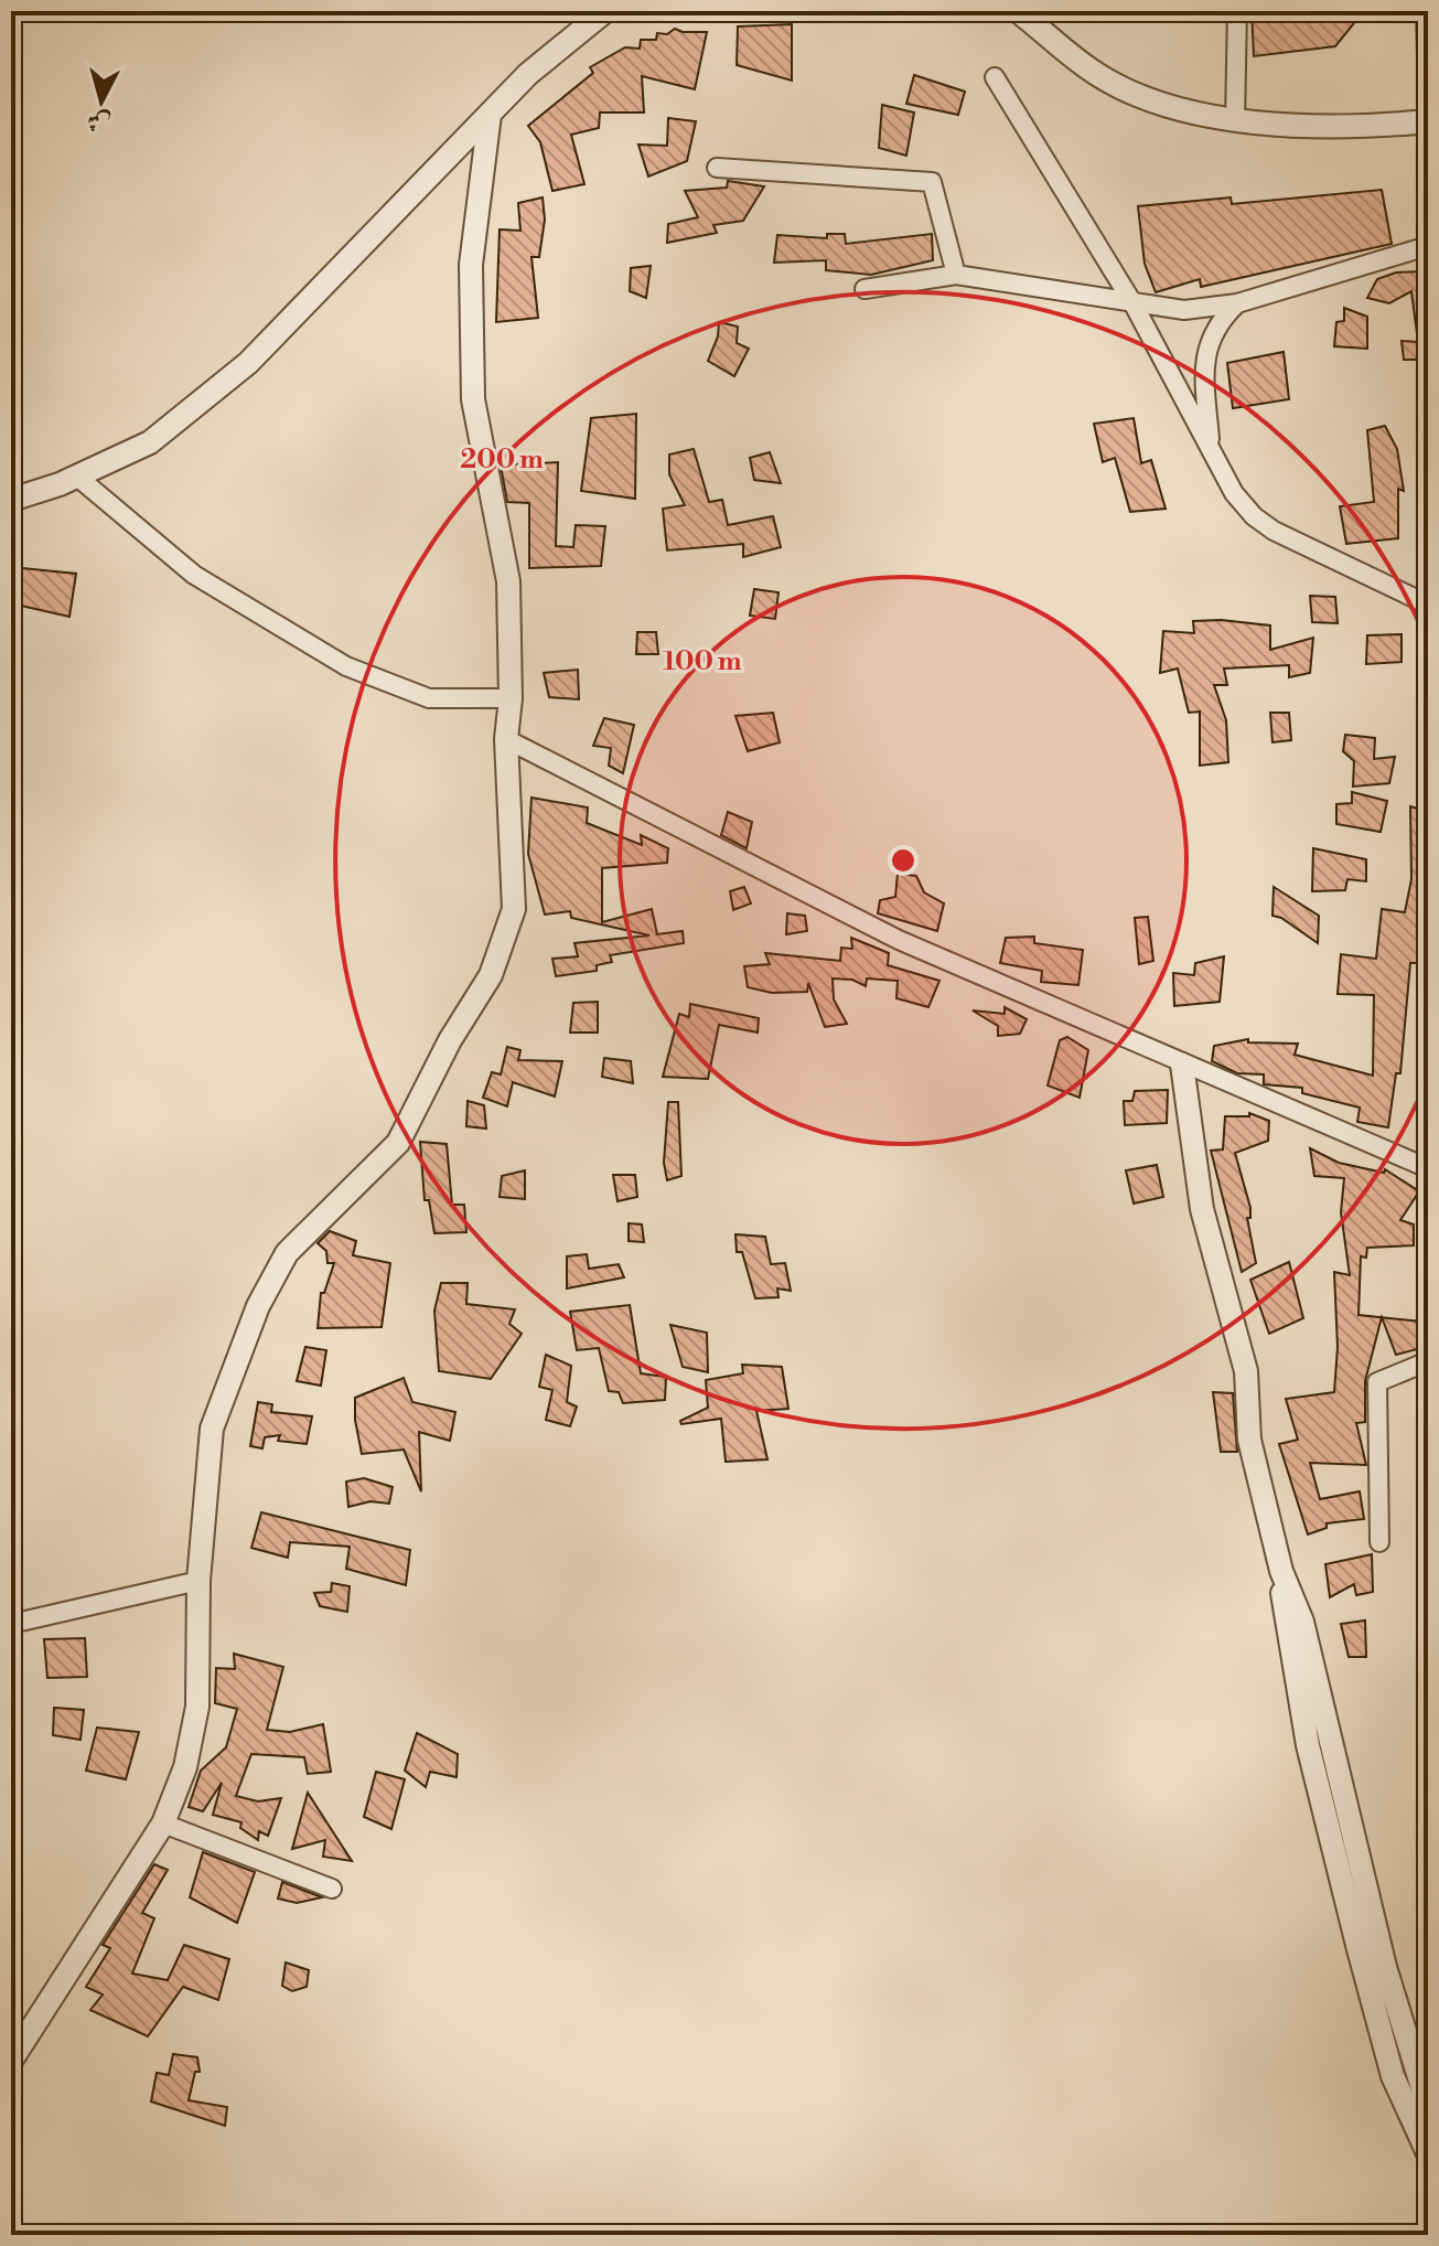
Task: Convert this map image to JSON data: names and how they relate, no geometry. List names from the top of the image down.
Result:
{
  "north": "bottom",
  "rings": ["200 m", "100 m"]
}
